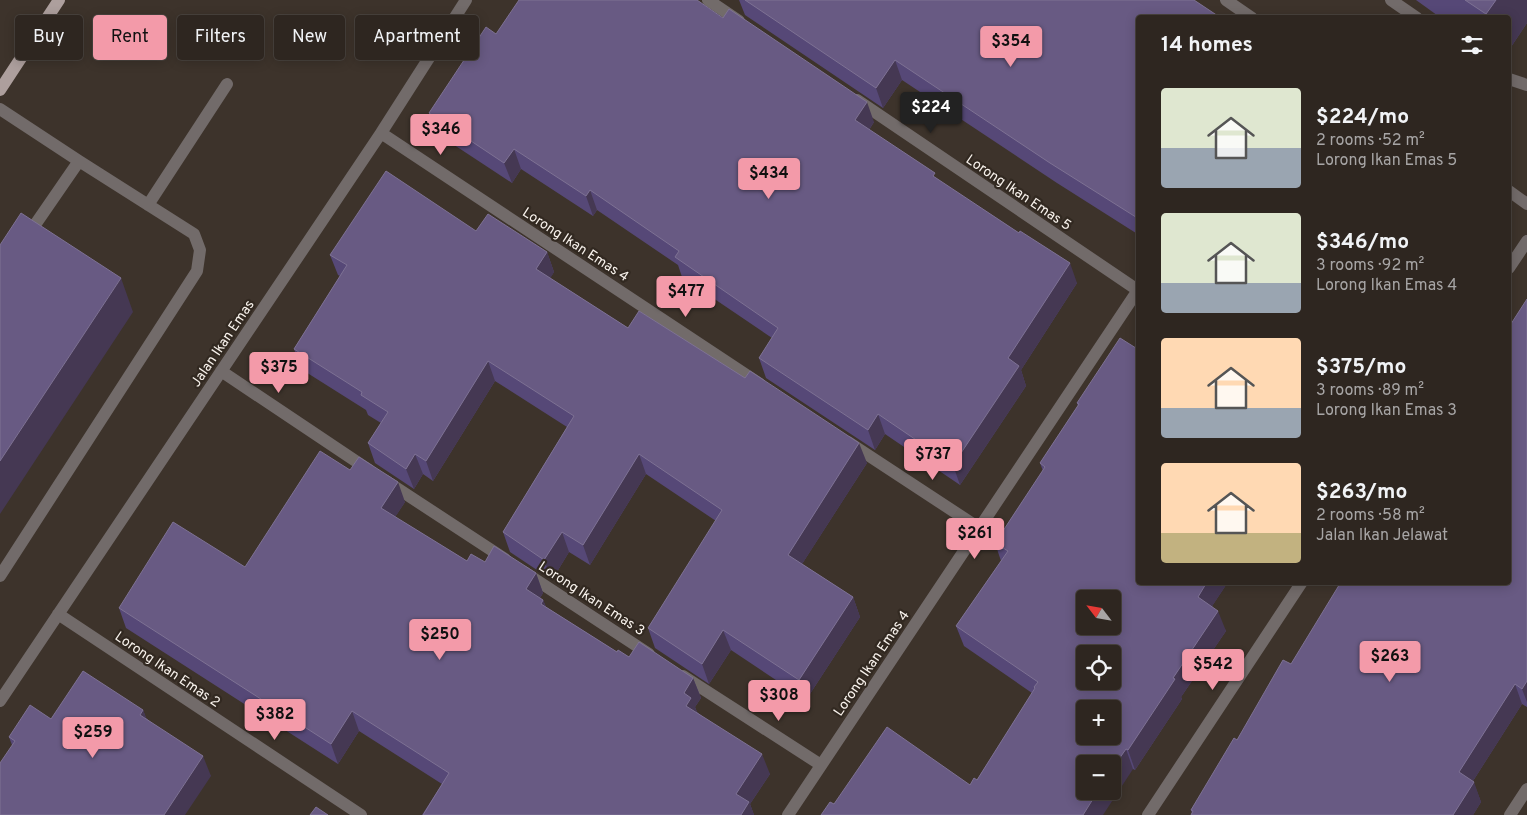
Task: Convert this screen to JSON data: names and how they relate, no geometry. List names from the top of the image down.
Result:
{
  "streets": {
    "street": [
      "Lorong Ikan Emas 5",
      "Lorong Ikan Emas 4",
      "Jalan Ikan Emas",
      "Lorong Ikan Emas 3",
      "Lorong Ikan Emas 2"
    ]
  },
  "crossings": [
    ["Lorong Ikan Emas 4", "Jalan Ikan Emas"],
    ["Jalan Ikan Emas", "Lorong Ikan Emas 3"],
    ["Jalan Ikan Emas", "Lorong Ikan Emas 2"]
  ],
  "north": "top left",
  "page": {
    "chip": [
      "Buy",
      "Rent",
      "Filters",
      "New",
      "Apartment"
    ],
    "heading": "14 homes",
    "price": [
      "$354",
      "$224",
      "$346",
      "$434",
      "$477",
      "$375",
      "$737",
      "$261",
      "$250",
      "$263",
      "$542",
      "$308",
      "$382",
      "$259"
    ],
    "list": [
      {
        "name": "$224/mo",
        "note": "2 rooms · 52 m² · Lorong Ikan Emas 5"
      },
      {
        "name": "$346/mo",
        "note": "3 rooms · 92 m² · Lorong Ikan Emas 4"
      },
      {
        "name": "$375/mo",
        "note": "3 rooms · 89 m² · Lorong Ikan Emas 3"
      },
      {
        "name": "$263/mo",
        "note": "2 rooms · 58 m² · Jalan Ikan Jelawat"
      }
    ],
    "map_buttons": ["+", "−"]
  }
}
